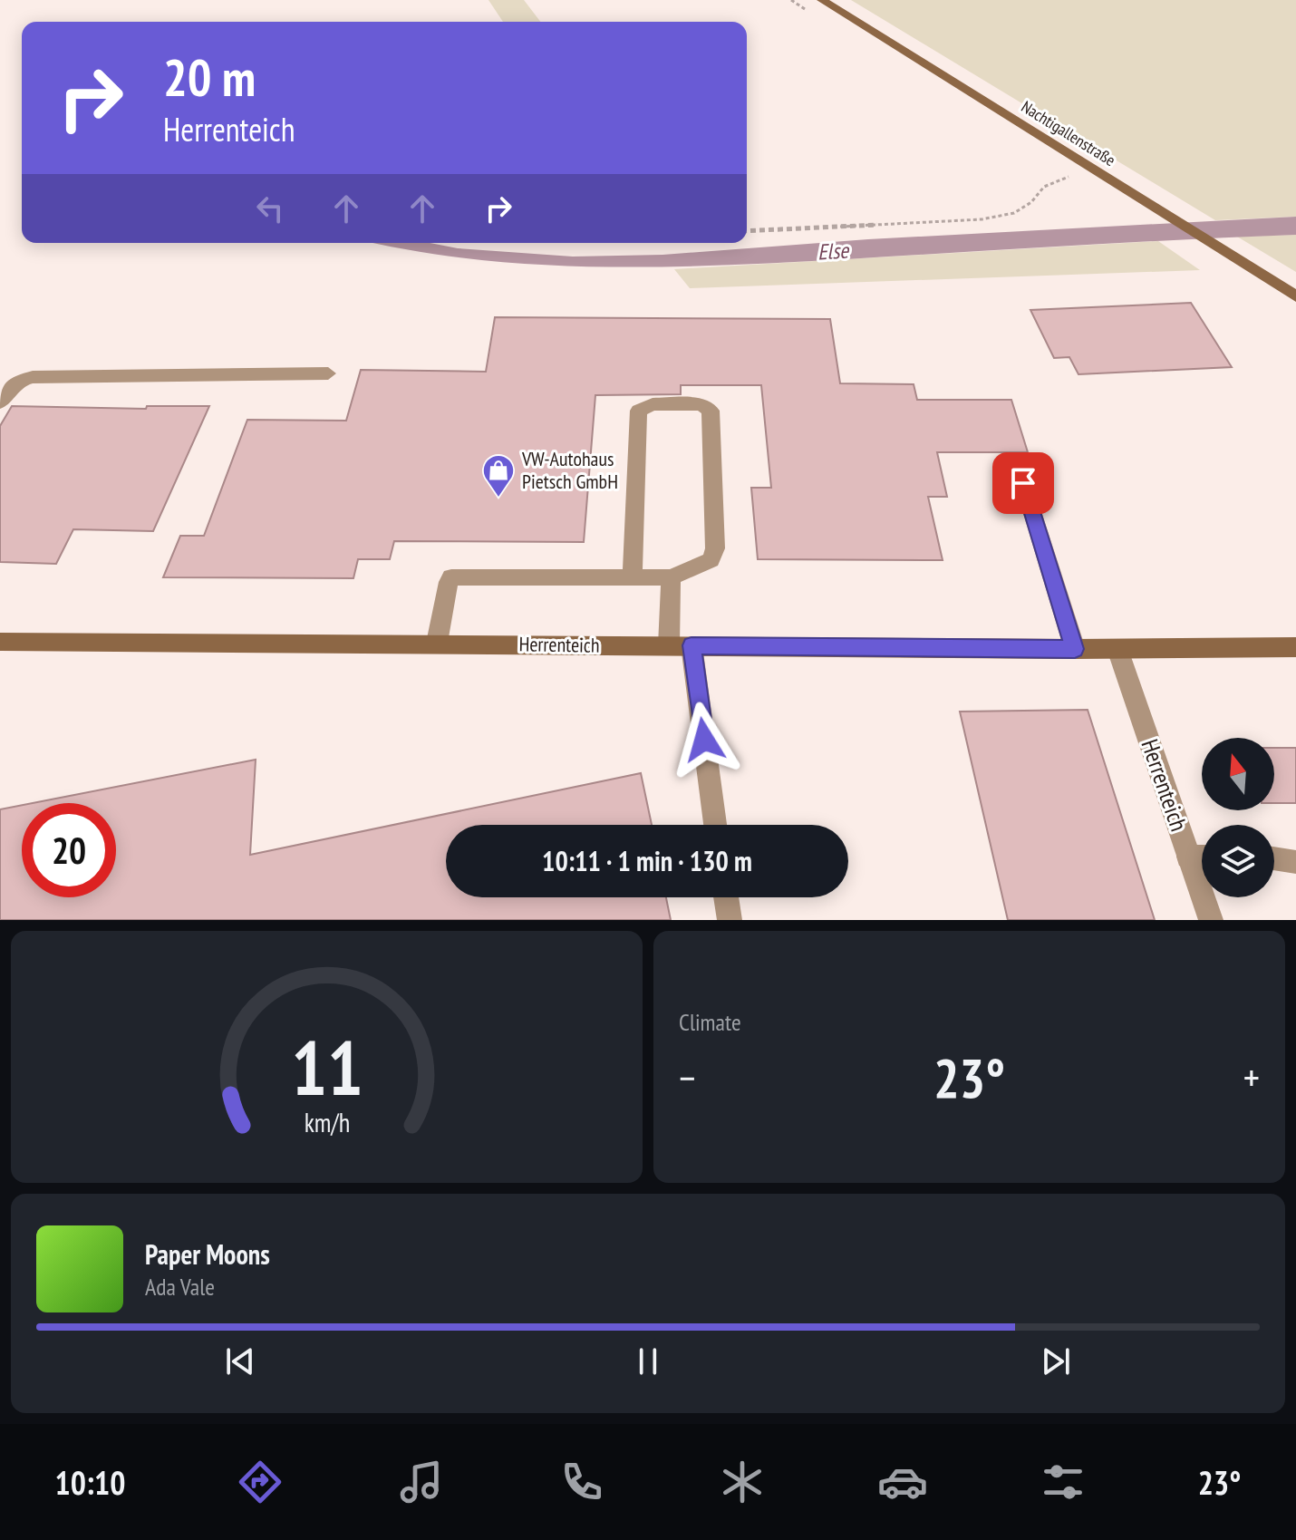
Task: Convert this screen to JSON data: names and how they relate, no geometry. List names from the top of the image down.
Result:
{
  "streets": {
    "street": ["Nachtigallenstraße", "Herrenteich"]
  },
  "water": ["Else"],
  "places": {
    "shop": ["VW-Autohaus Pietsch GmbH"]
  },
  "north": "top",
  "page": {
    "turn": ["20 m", "Herrenteich"],
    "limit": "20",
    "trip": "10:11 · 1 min · 130 m",
    "tile": "Climate",
    "heat": ["−", "23°", "+"],
    "song": ["Paper Moons", "Ada Vale"],
    "tabs": ["10:10", "23°"],
    "gauge": ["11", "km/h"]
  }
}
